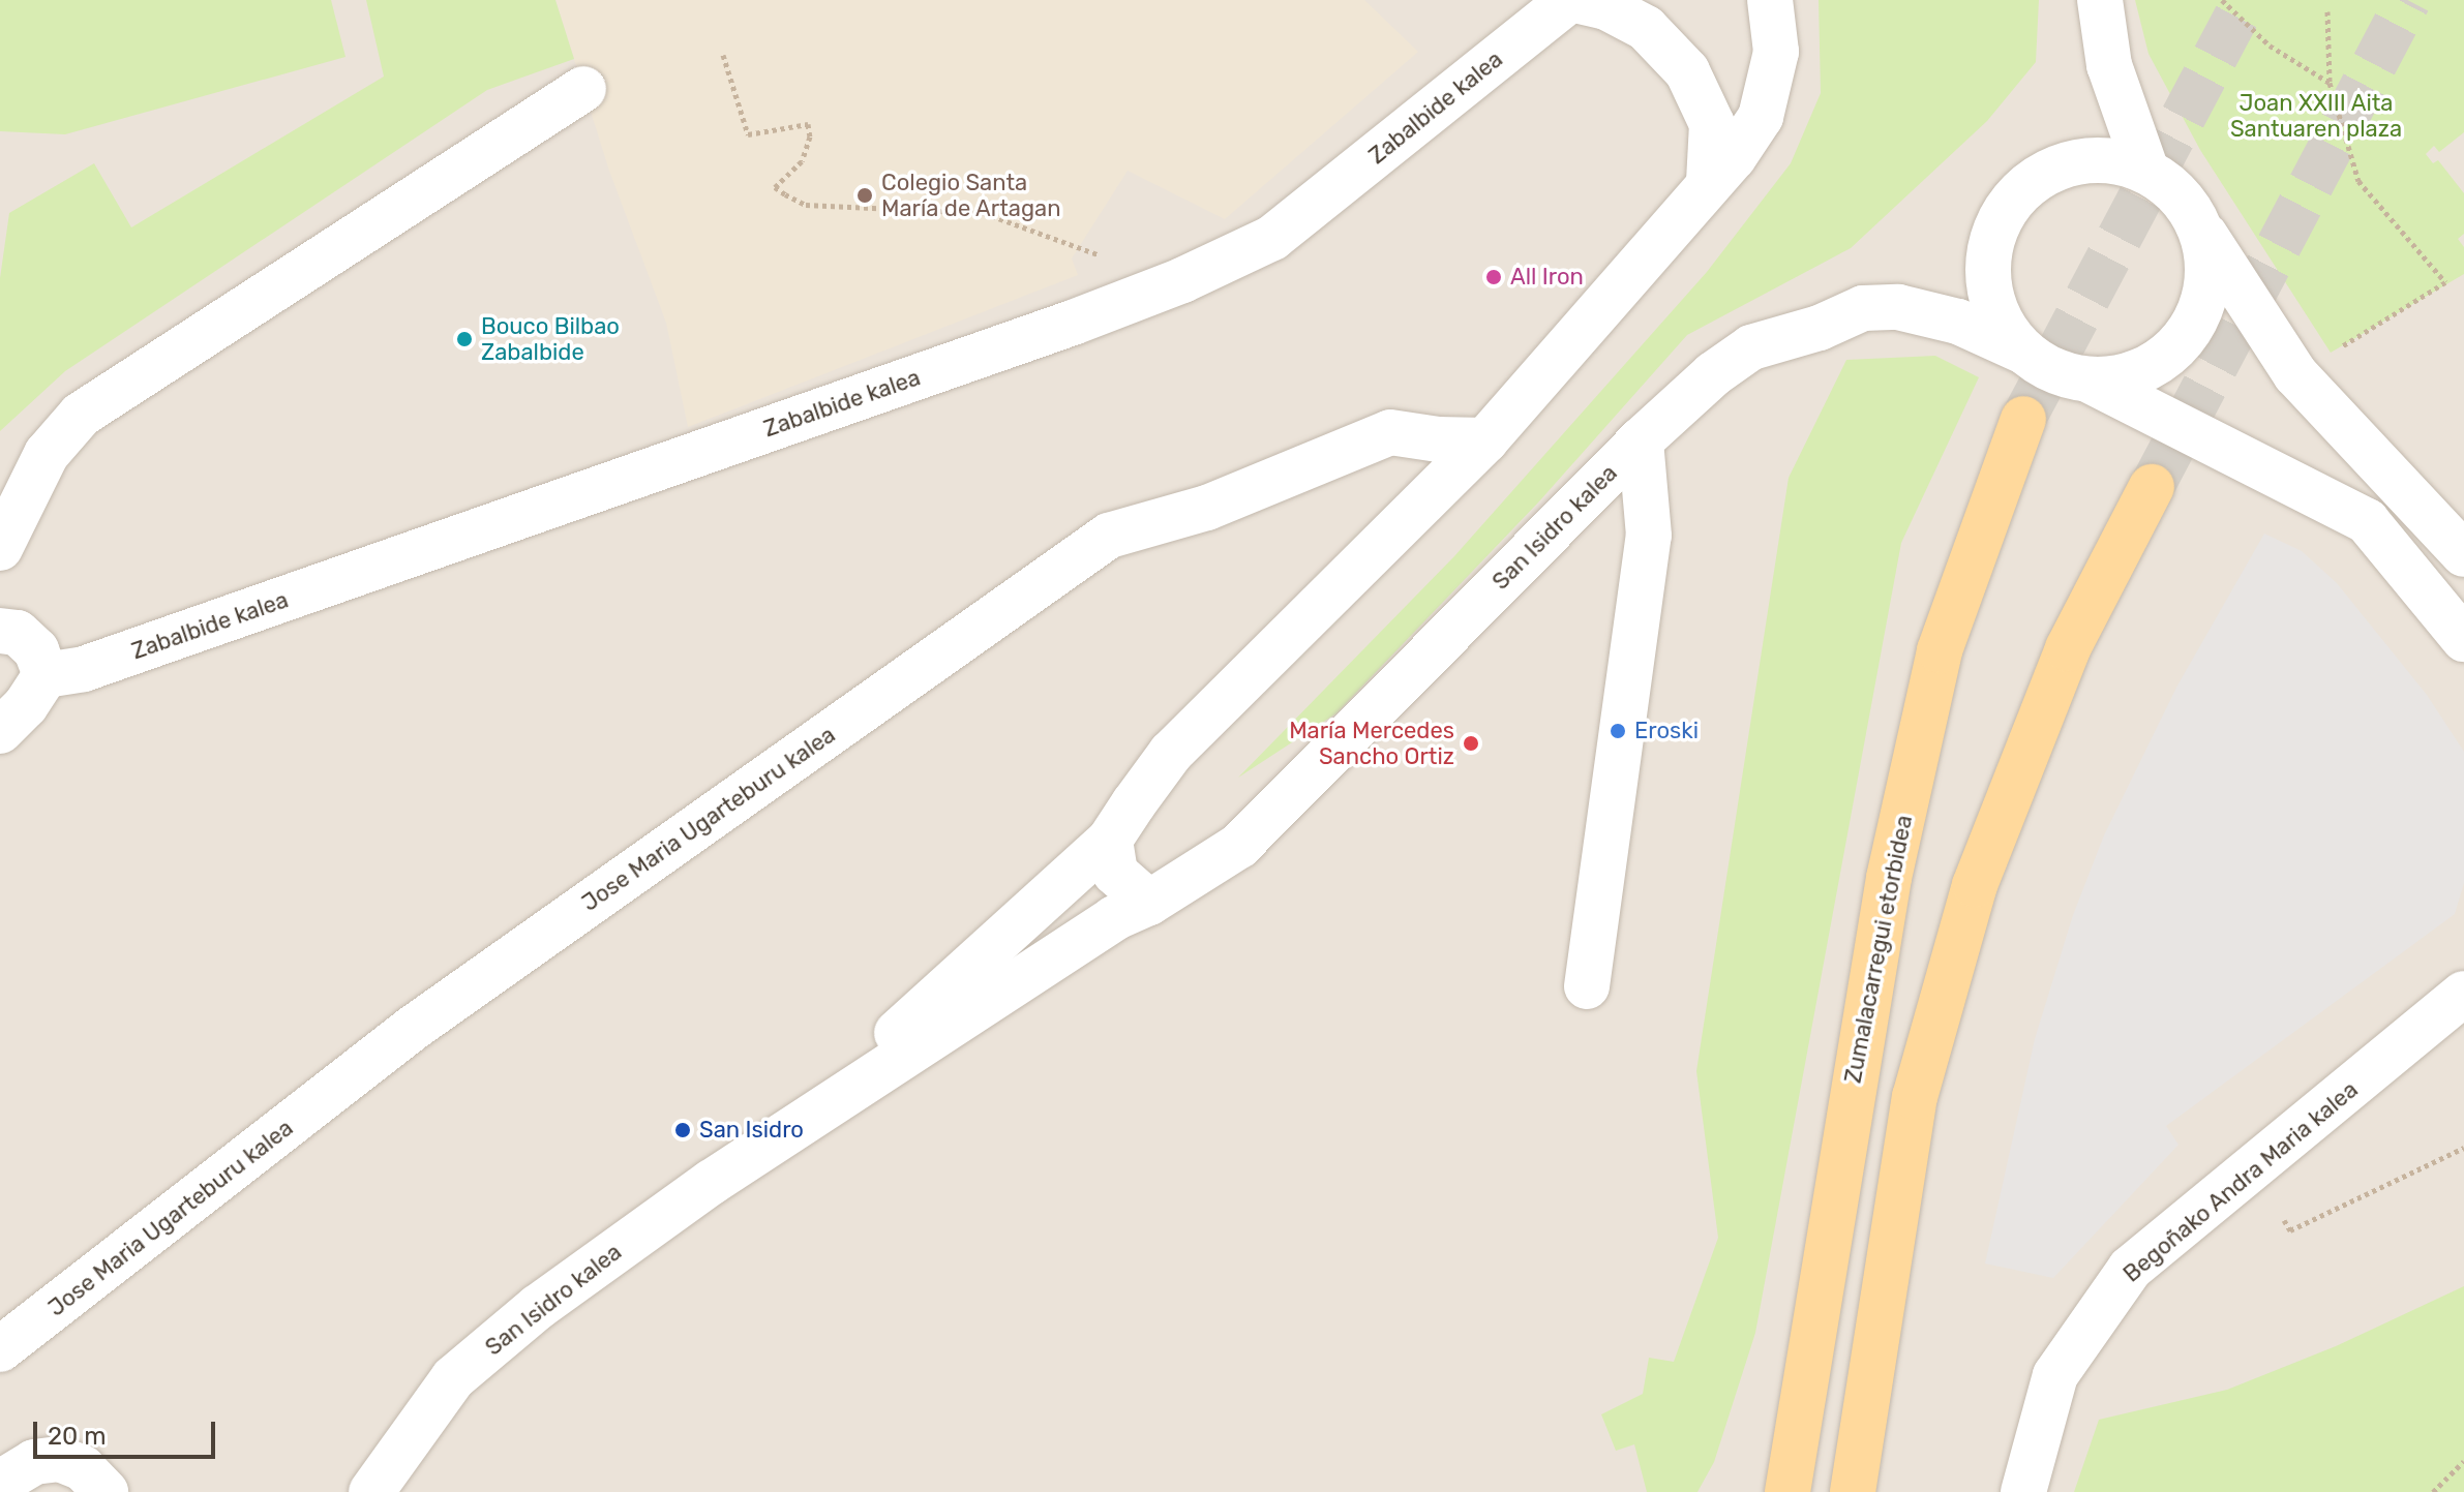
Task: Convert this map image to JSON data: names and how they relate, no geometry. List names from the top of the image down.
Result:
{
  "streets": {
    "main road": ["Zumalacarregui etorbidea"],
    "street": [
      "Zabalbide kalea",
      "San Isidro kalea",
      "Jose Maria Ugarteburu kalea",
      "Begoñako Andra Maria kalea"
    ]
  },
  "crossings": [
    ["San Isidro kalea", "Jose Maria Ugarteburu kalea"]
  ],
  "parks": ["Joan XXIII Aita Santuaren plaza"],
  "places": [
    "Colegio Santa María de Artagan",
    "All Iron",
    "Bouco Bilbao Zabalbide",
    "Eroski",
    "María Mercedes Sancho Ortiz",
    "San Isidro"
  ],
  "scale_bar": "20 m"
}
